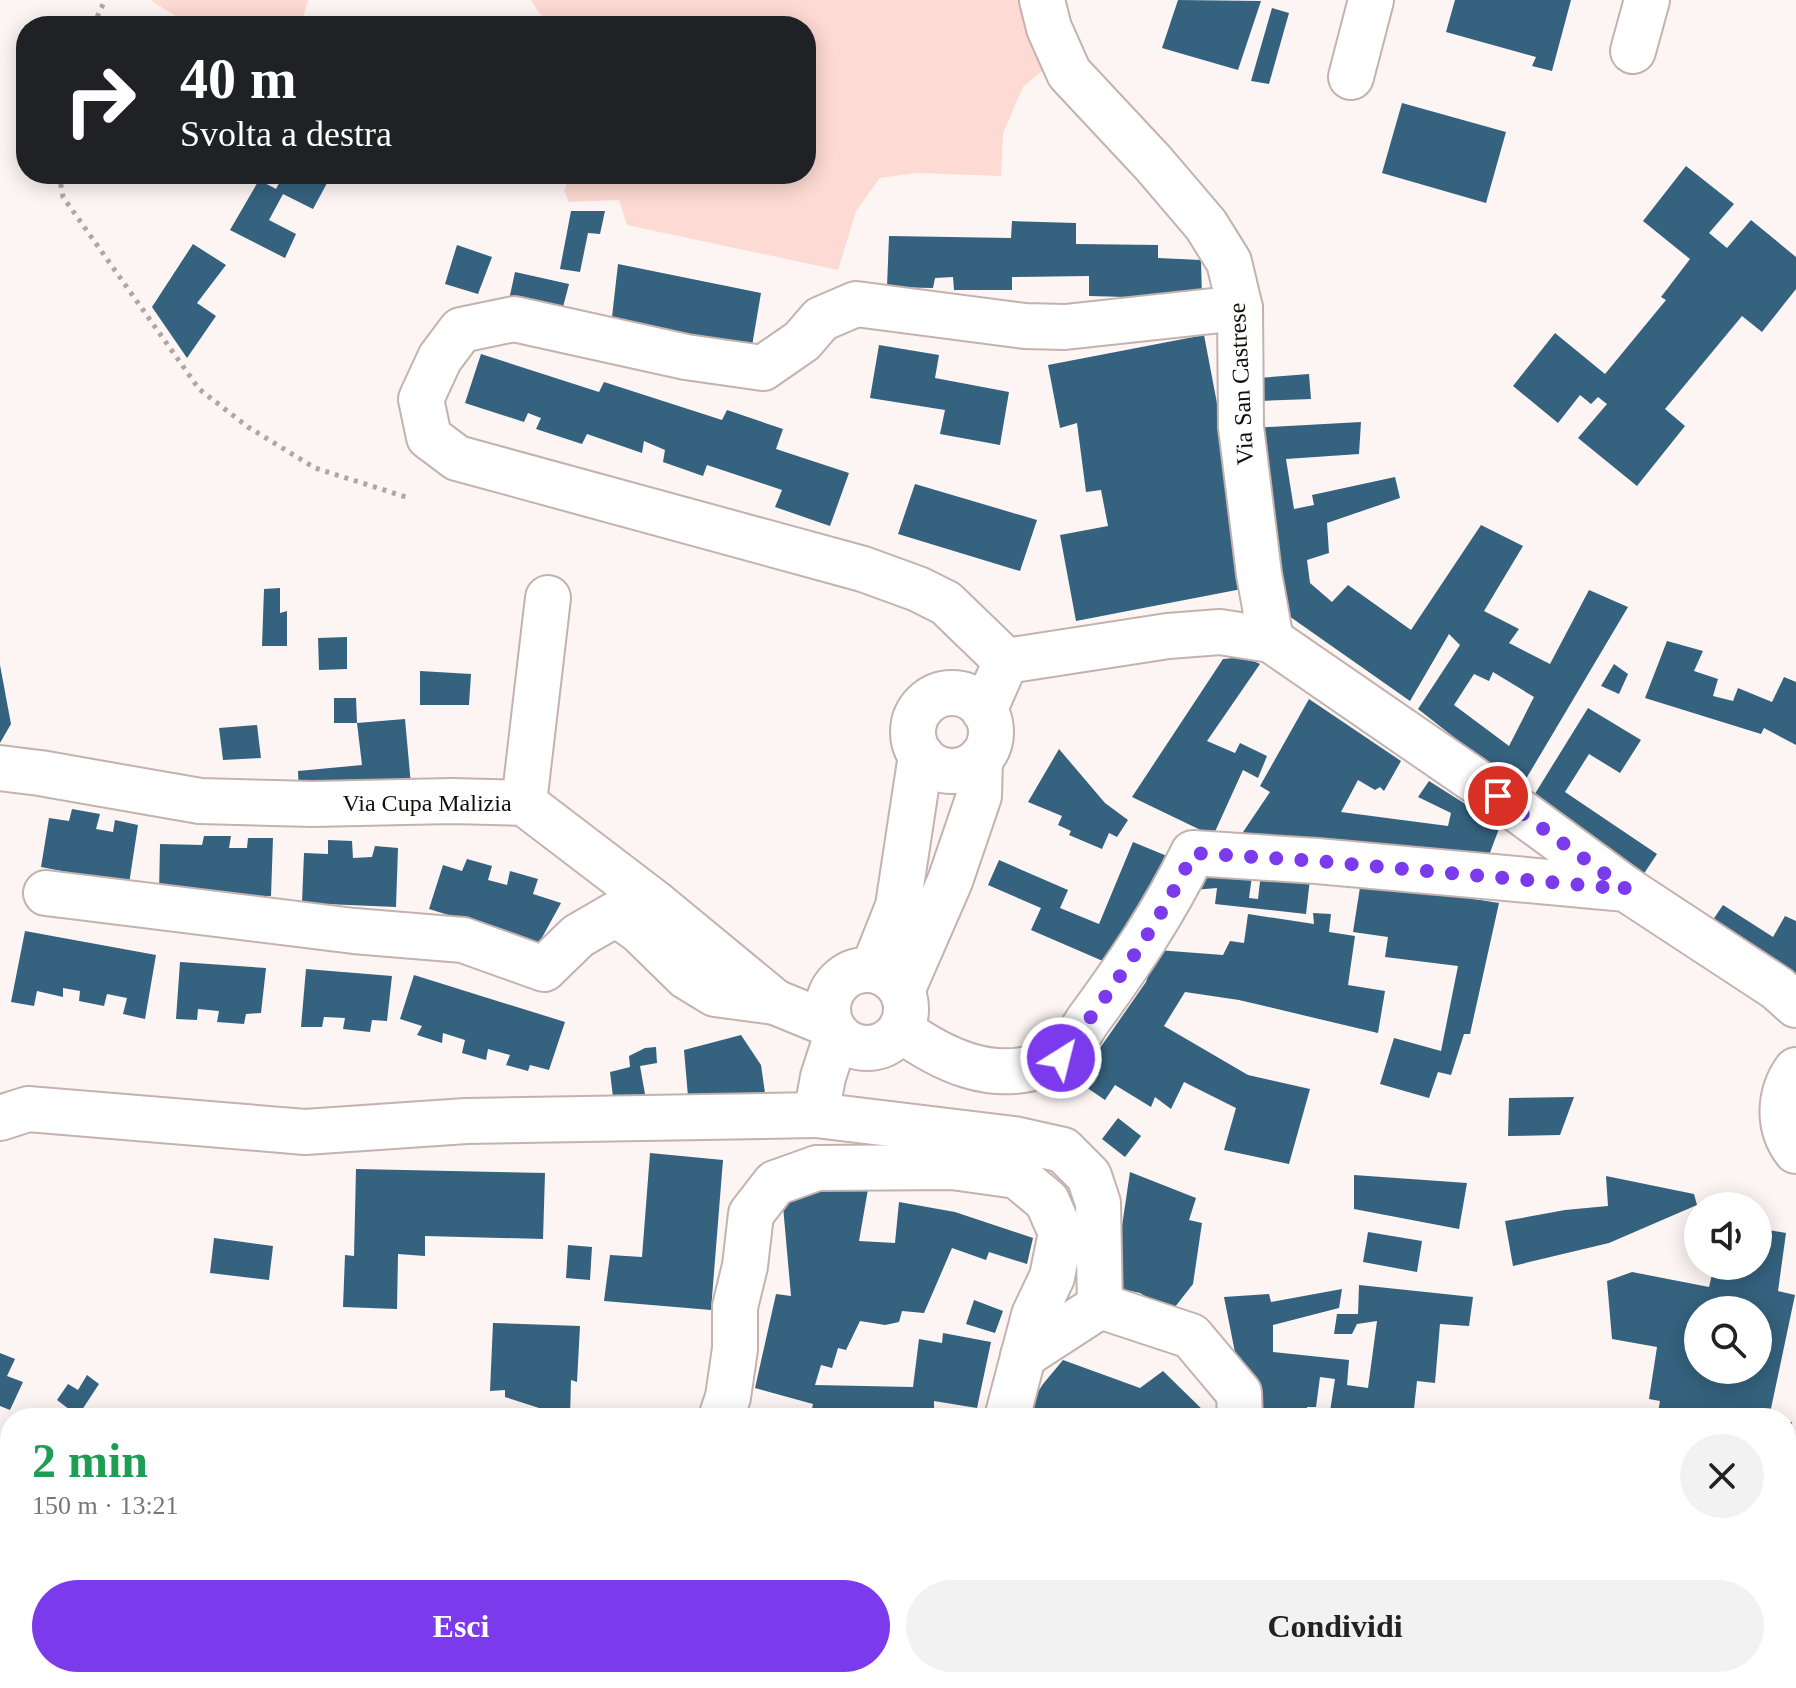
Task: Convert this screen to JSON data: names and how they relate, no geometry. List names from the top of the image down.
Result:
{
  "streets": {
    "street": ["Via San Castrese", "Via Cupa Malizia"]
  },
  "page": {
    "turn": ["40 m", "Svolta a destra"],
    "heading": ["2 min", "150 m · 13:21"],
    "buttons": ["Esci", "Condividi"]
  }
}
